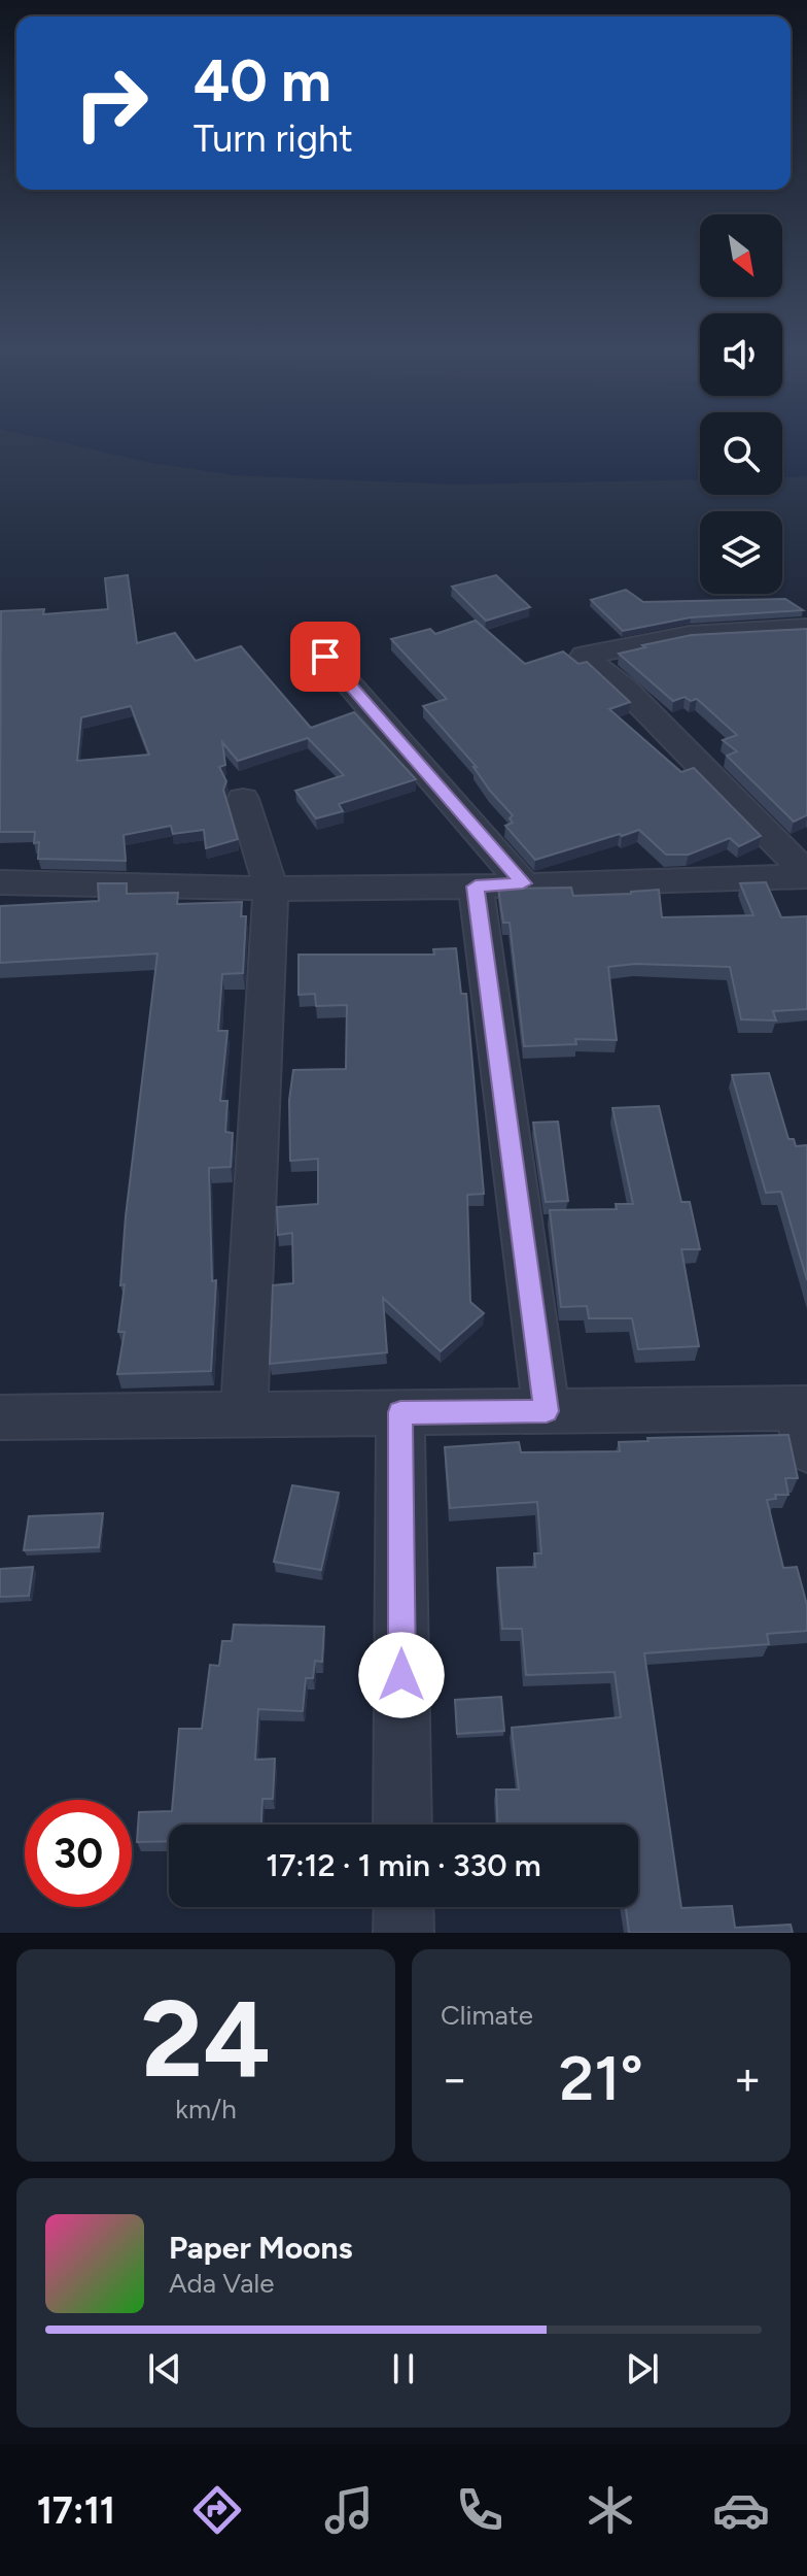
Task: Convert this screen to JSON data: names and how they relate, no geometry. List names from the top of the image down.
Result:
{
  "north": "bottom right",
  "page": {
    "turn": ["40 m", "Turn right"],
    "limit": "30",
    "trip": "17:12 · 1 min · 330 m",
    "tile": [
      ["24", "km/h"],
      "Climate"
    ],
    "heat": ["−", "21°", "+"],
    "song": ["Paper Moons", "Ada Vale"],
    "tabs": "17:11"
  }
}
